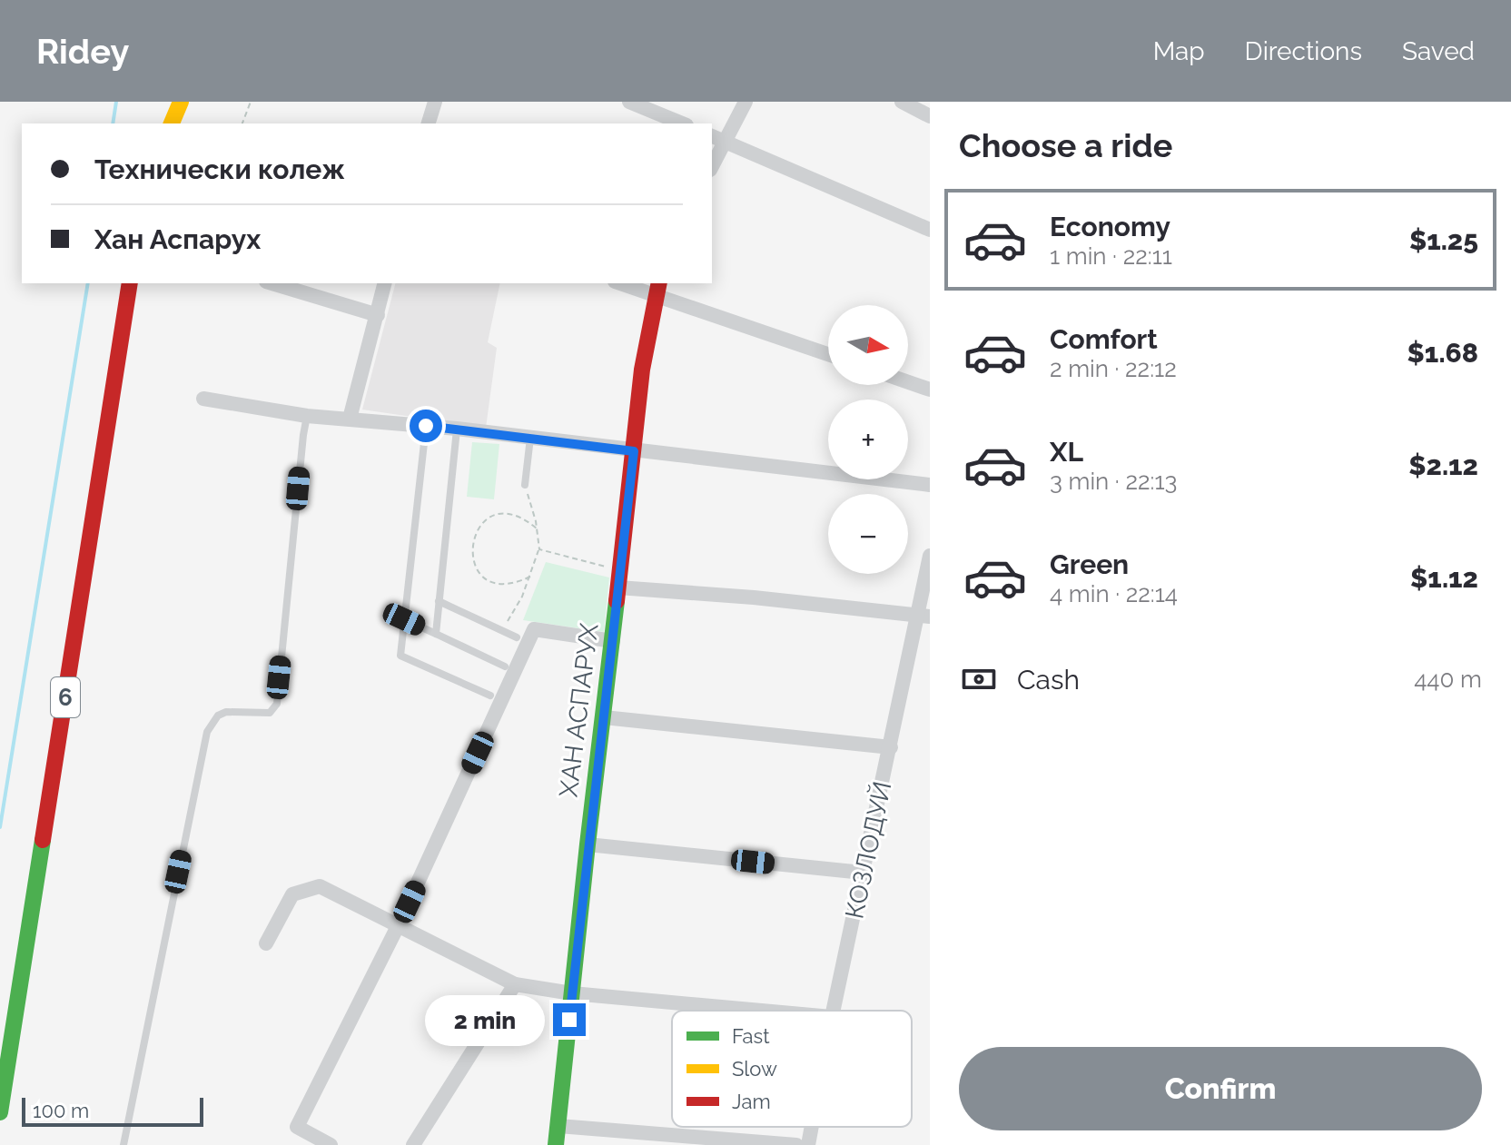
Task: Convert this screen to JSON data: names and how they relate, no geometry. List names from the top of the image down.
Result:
{
  "streets": {
    "main road": ["6", "ХАН АСПАРУХ"],
    "street": ["КОЗЛОДУЙ"]
  },
  "legend": ["Fast", "Slow", "Jam"],
  "scale_bar": "100 m",
  "north": "right",
  "page": {
    "header": "Ridey",
    "nav": ["Map", "Directions", "Saved"],
    "heading": "Choose a ride",
    "banner": ["Технически колеж", "Хан Аспарух"],
    "list": [
      {
        "name": "Economy",
        "note": "1 min · 22:11",
        "value": "$1.25"
      },
      {
        "name": "Comfort",
        "note": "2 min · 22:12",
        "value": "$1.68"
      },
      {
        "name": "XL",
        "note": "3 min · 22:13",
        "value": "$2.12"
      },
      {
        "name": "Green",
        "note": "4 min · 22:14",
        "value": "$1.12"
      }
    ],
    "map_buttons": ["+", "−"],
    "pay": ["Cash", "440 m"],
    "bubble": "2 min",
    "buttons": "Confirm",
    "scale": "100 m"
  }
}
